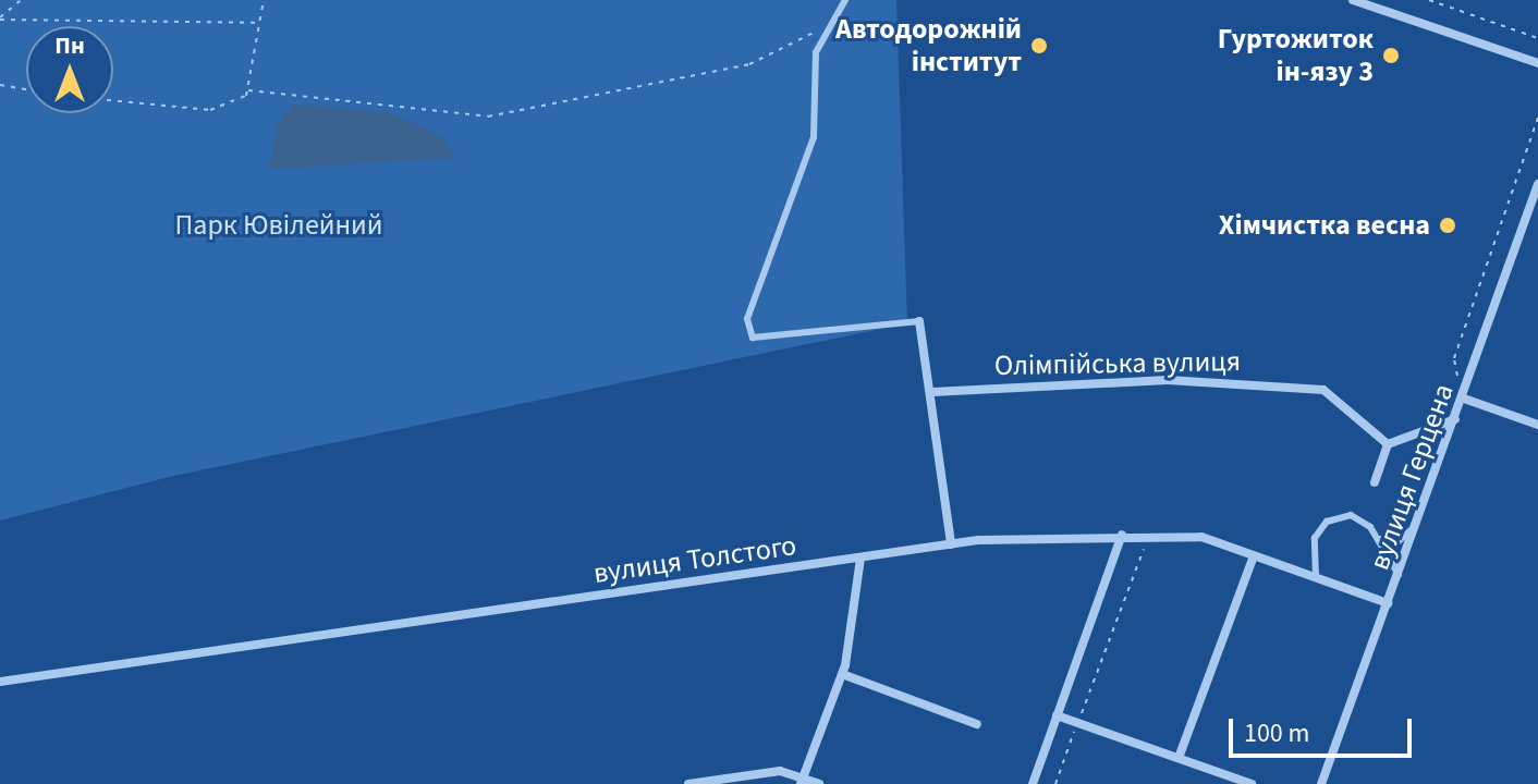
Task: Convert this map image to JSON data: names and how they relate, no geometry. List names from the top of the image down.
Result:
{
  "streets": {
    "street": ["Олімпійська вулиця", "вулиця Герцена", "вулиця Толстого"]
  },
  "crossings": [
    ["вулиця Герцена", "вулиця Толстого"]
  ],
  "parks": ["Парк Ювілейний"],
  "places": ["Автодорожній інститут", "Гуртожиток ін-язу 3", "Хімчистка весна"],
  "scale_bar": "100 m",
  "north": "top"
}
